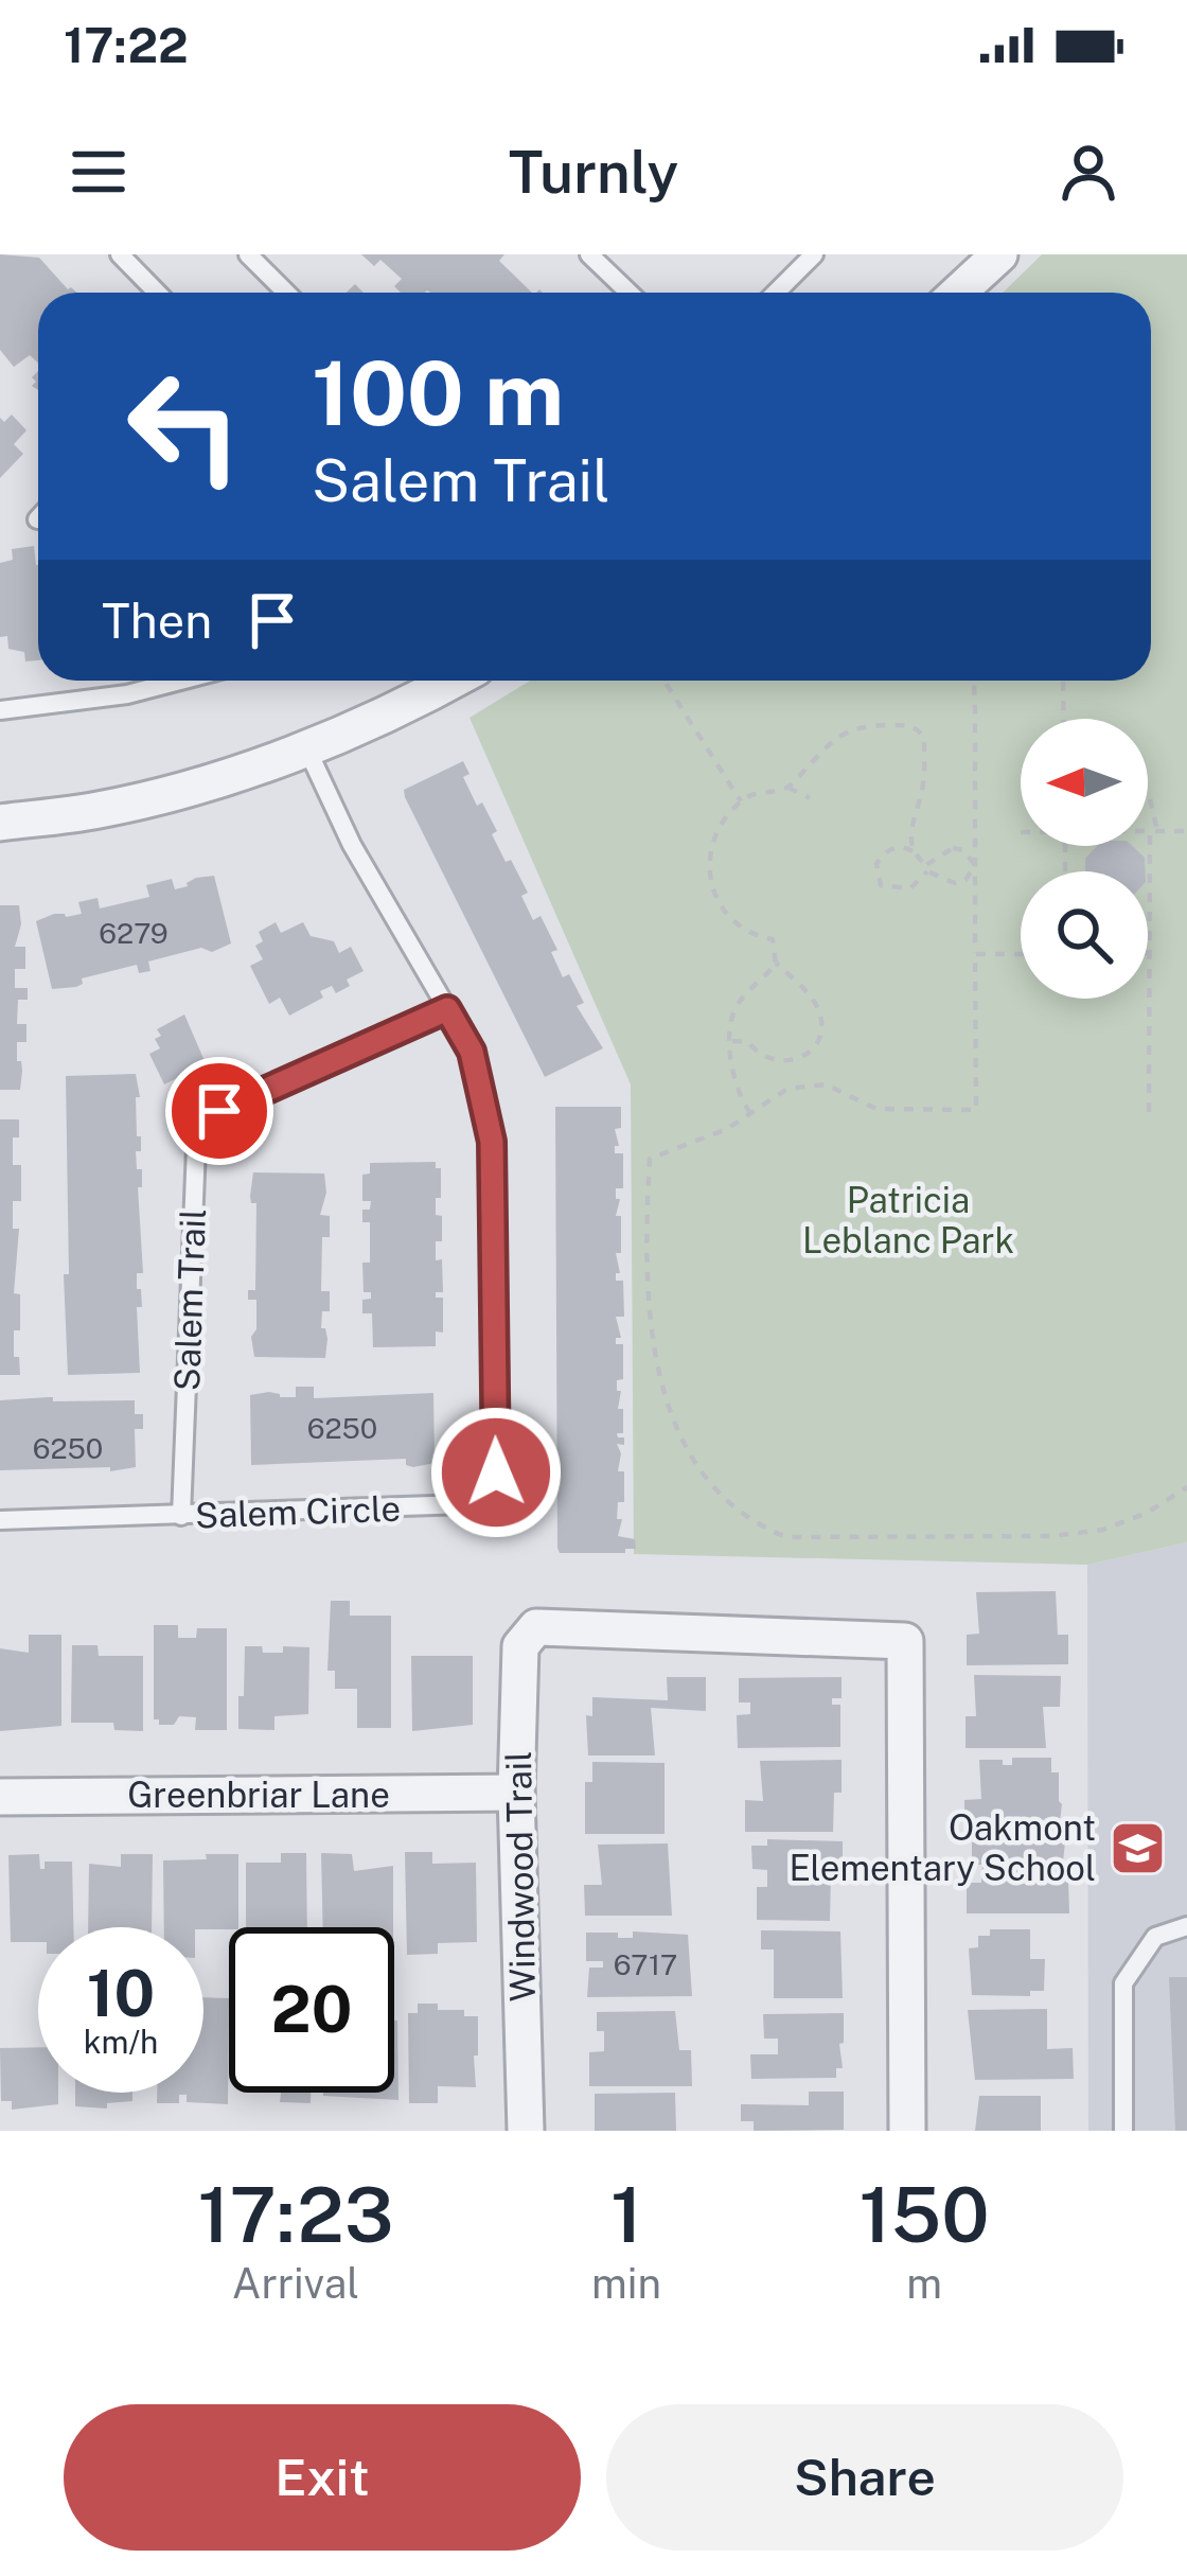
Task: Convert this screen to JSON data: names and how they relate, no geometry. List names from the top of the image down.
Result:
{
  "streets": {
    "street": ["Greenbriar Lane", "Windwood Trail"],
    "lane": ["Salem Trail", "Salem Circle"]
  },
  "crossings": [
    ["Salem Trail", "Salem Circle"],
    ["Greenbriar Lane", "Windwood Trail"]
  ],
  "parks": ["Patricia Leblanc Park"],
  "places": {
    "school or university": ["Oakmont Elementary School"]
  },
  "house_numbers": [
    "6279",
    "6250",
    "6250",
    "6717"
  ],
  "north": "left",
  "page": {
    "status": "17:22",
    "header": "Turnly",
    "turn": ["100 m", "Salem Trail"],
    "then": "Then",
    "speed": "10 km/h",
    "limit": "20",
    "eta": [
      "17:23",
      "Arrival",
      "1",
      "min",
      "150",
      "m"
    ],
    "buttons": ["Exit", "Share"]
  }
}
